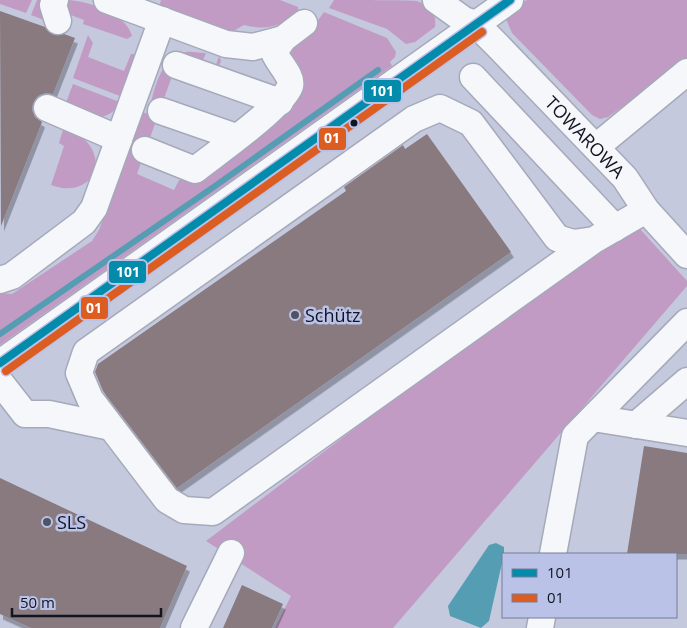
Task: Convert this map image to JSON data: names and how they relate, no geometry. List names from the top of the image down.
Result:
{
  "streets": {
    "street": ["TOWAROWA"]
  },
  "places": ["Schütz", "SLS"],
  "lines": ["transit line 101", "transit line 01"],
  "legend": ["101", "01"],
  "scale_bar": "50 m"
}
